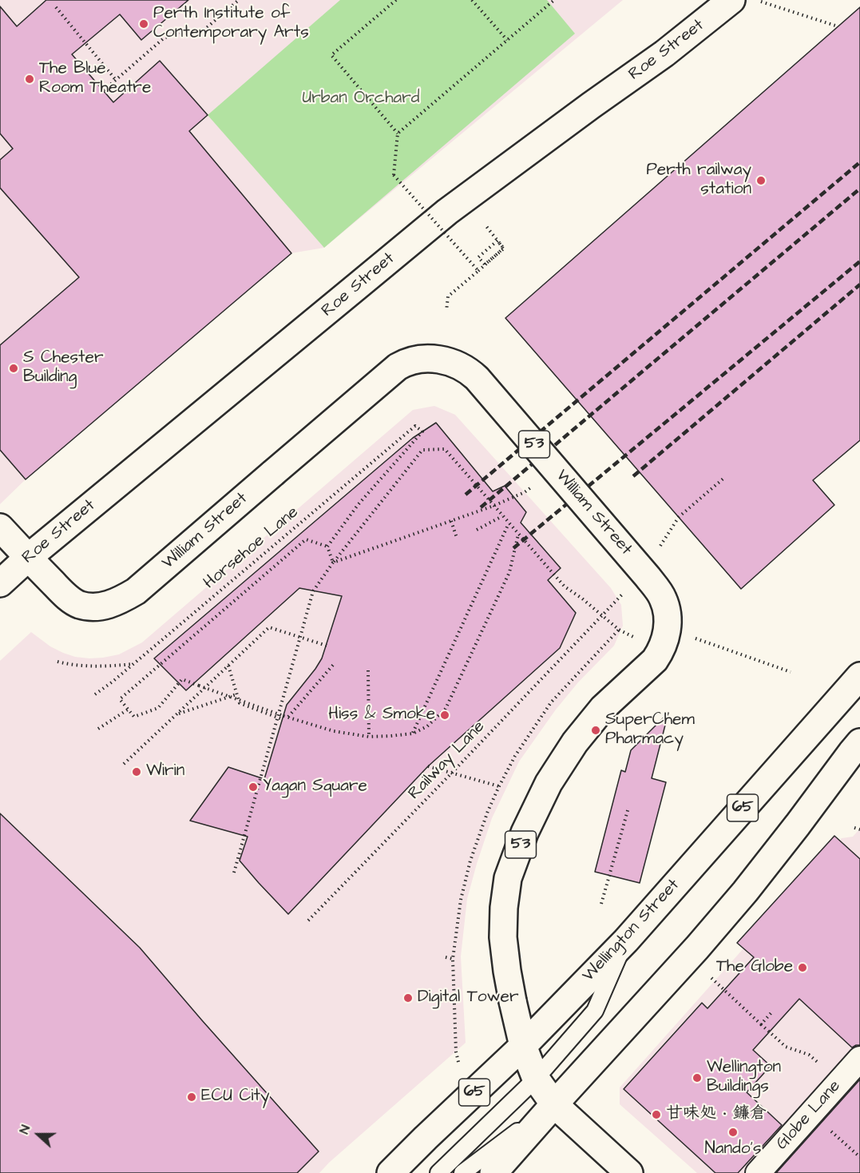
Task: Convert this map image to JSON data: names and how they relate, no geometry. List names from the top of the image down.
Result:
{
  "streets": {
    "main road": [
      "Roe Street",
      "53",
      "William Street",
      "65",
      "Wellington Street"
    ],
    "street": ["Globe Lane"],
    "path": ["Horsehoe Lane", "Railway Lane"]
  },
  "crossings": [
    ["Roe Street", "William Street"],
    ["William Street", "Wellington Street"]
  ],
  "parks": ["Urban Orchard"],
  "places": [
    "Perth Institute of Contemporary Arts",
    "The Blue Room Theatre",
    "Perth railway station",
    "S Chester Building",
    "Hiss & Smoke",
    "SuperChem Pharmacy",
    "Wirin",
    "Yagan Square",
    "The Globe",
    "Digital Tower",
    "Wellington Buildings",
    "ECU City",
    "甘味処 • 鐮倉",
    "Nando's"
  ],
  "north": "left"
}
